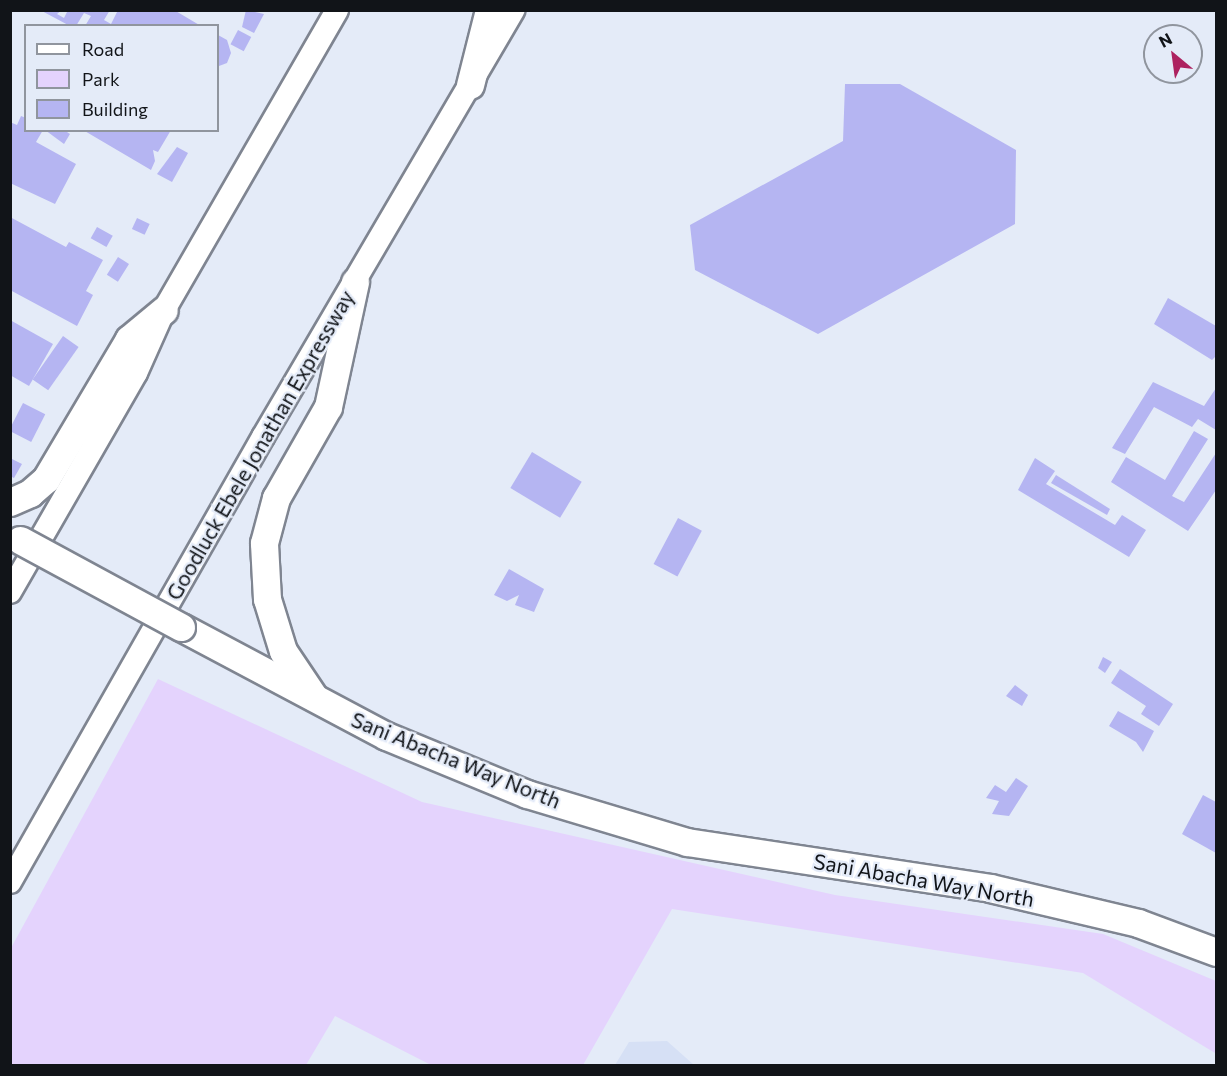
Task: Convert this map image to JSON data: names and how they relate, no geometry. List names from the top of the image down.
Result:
{
  "streets": {
    "highway": ["Sani Abacha Way North"],
    "main road": ["Goodluck Ebele Jonathan Expressway"]
  },
  "legend": ["Road", "Park", "Building"],
  "north": "top left"
}
